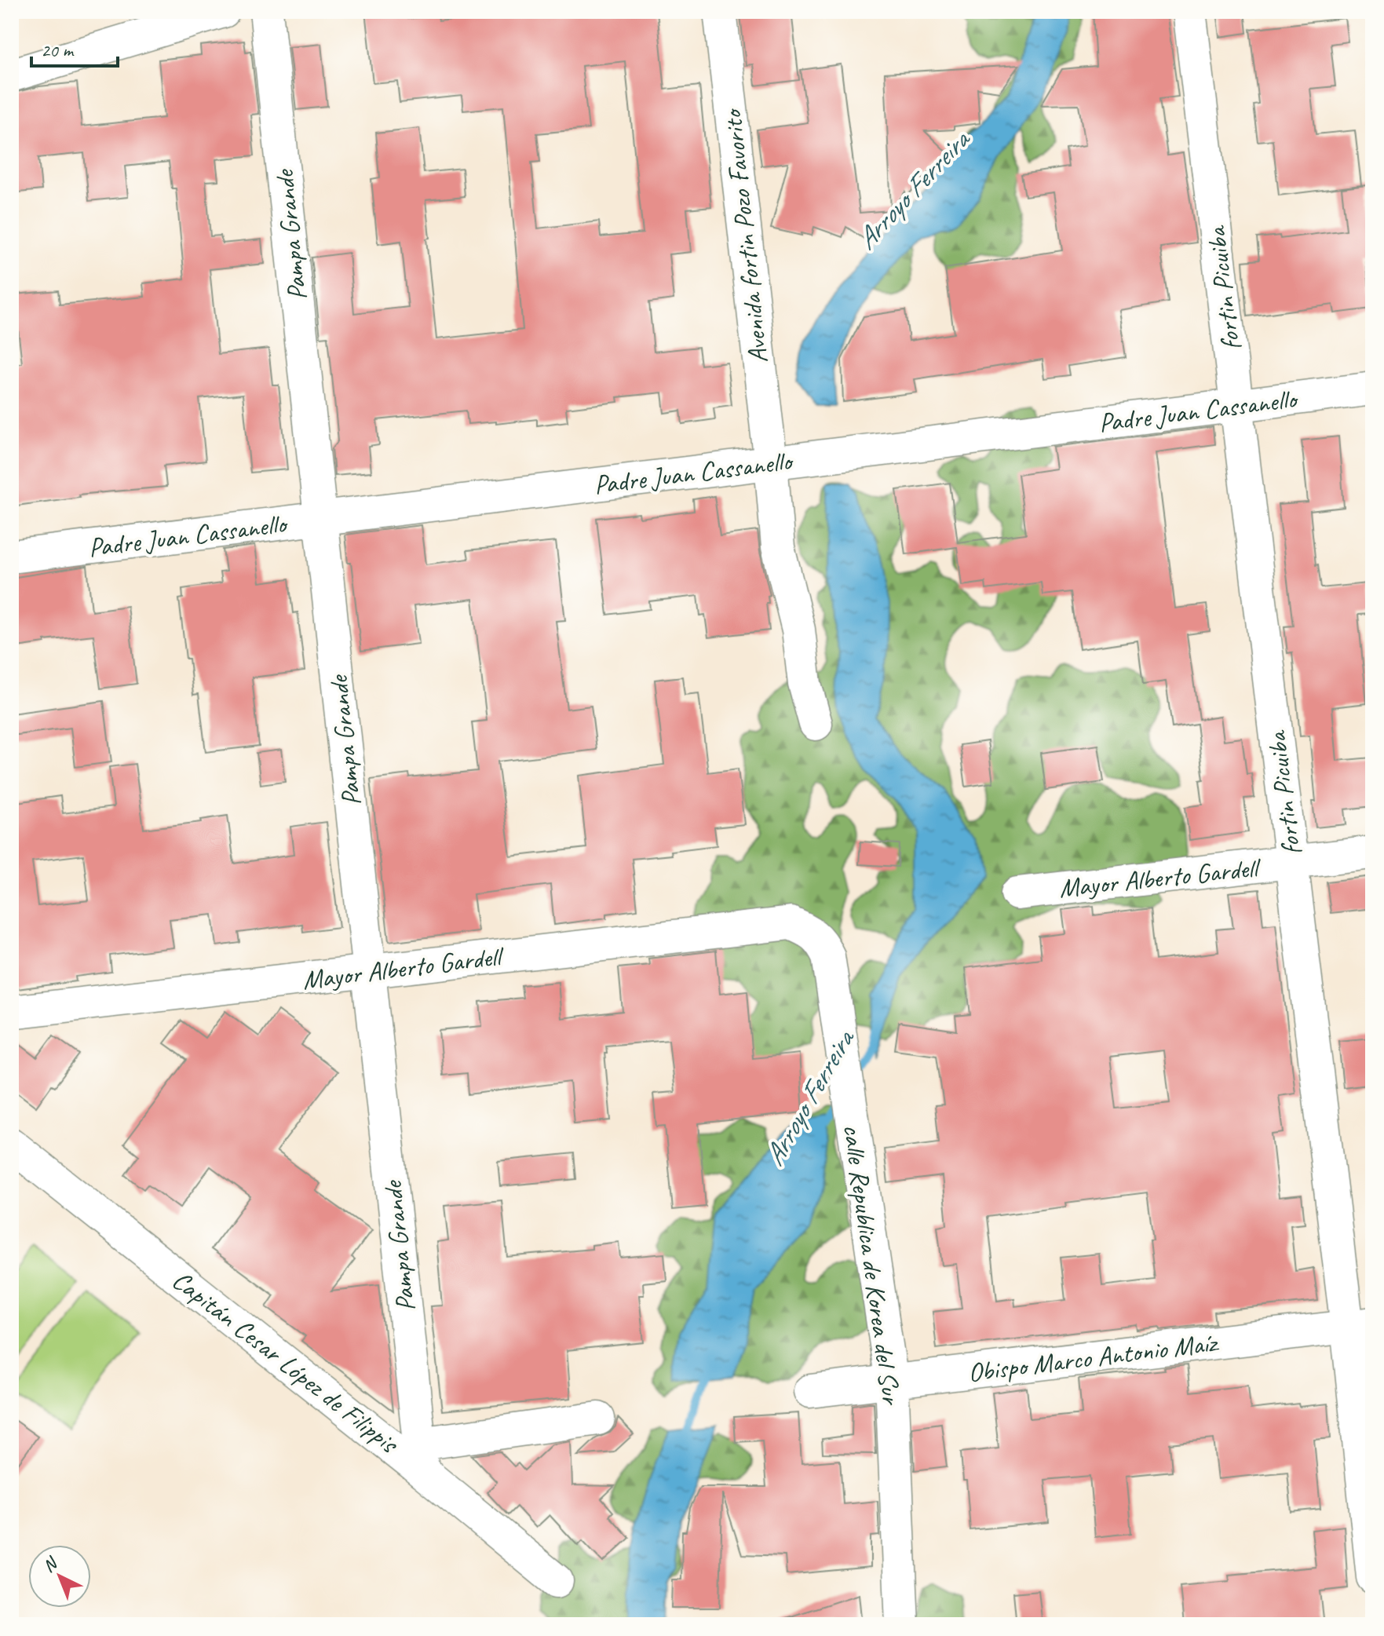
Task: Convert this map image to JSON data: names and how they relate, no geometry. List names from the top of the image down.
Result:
{
  "streets": {
    "street": [
      "Pampa Grande",
      "Avenida fortin Pozo Favorito",
      "fortin Picuiba",
      "Padre Juan Cassanello",
      "Mayor Alberto Gardell",
      "calle Republica de Korea del Sur",
      "Obispo Marco Antonio Maíz",
      "Capitán Cesar López de Filippis"
    ]
  },
  "crossings": [
    ["Pampa Grande", "Padre Juan Cassanello"],
    ["Pampa Grande", "Mayor Alberto Gardell"],
    ["Pampa Grande", "Capitán Cesar López de Filippis"],
    ["Avenida fortin Pozo Favorito", "Padre Juan Cassanello"],
    ["fortin Picuiba", "Padre Juan Cassanello"],
    ["fortin Picuiba", "Mayor Alberto Gardell"],
    ["fortin Picuiba", "Obispo Marco Antonio Maíz"],
    ["Mayor Alberto Gardell", "calle Republica de Korea del Sur"],
    ["calle Republica de Korea del Sur", "Obispo Marco Antonio Maíz"]
  ],
  "water": ["Arroyo Ferreira"],
  "scale_bar": "20 m",
  "north": "top left"
}
